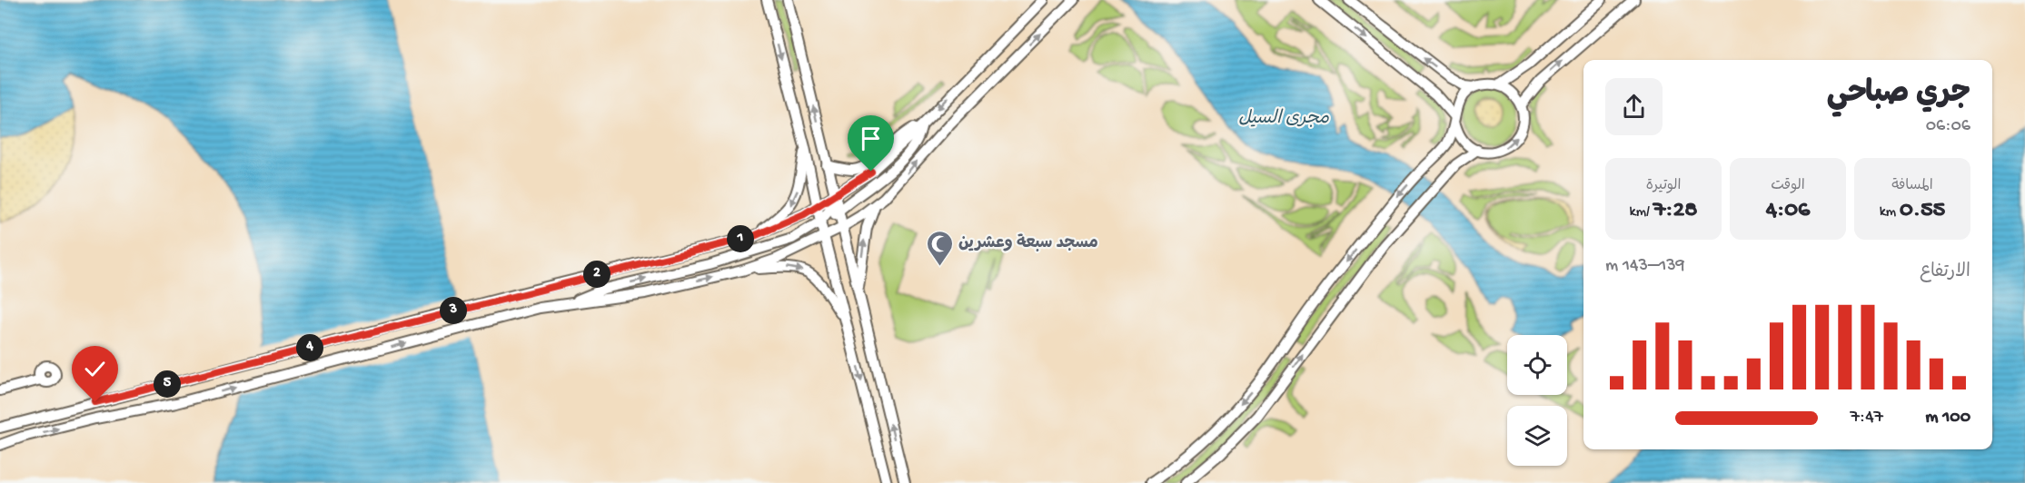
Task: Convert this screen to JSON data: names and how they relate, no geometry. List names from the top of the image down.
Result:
{
  "water": ["مجرى السيل"],
  "places": {
    "mosque": ["مسجد سبعة وعشرين"]
  },
  "page": {
    "heading": ["جري صباحي", "06:06"],
    "stats": [
      ["المسافة", "0.55 km"],
      ["الوقت", "4:06"],
      ["الوتيرة", "7:28 /km"]
    ],
    "pins": [
      "1",
      "2",
      "3",
      "4",
      "5"
    ],
    "chart": ["الارتفاع", "139–143 m"],
    "list": [
      {
        "name": "100 m",
        "note": "7:47"
      }
    ]
  }
}
